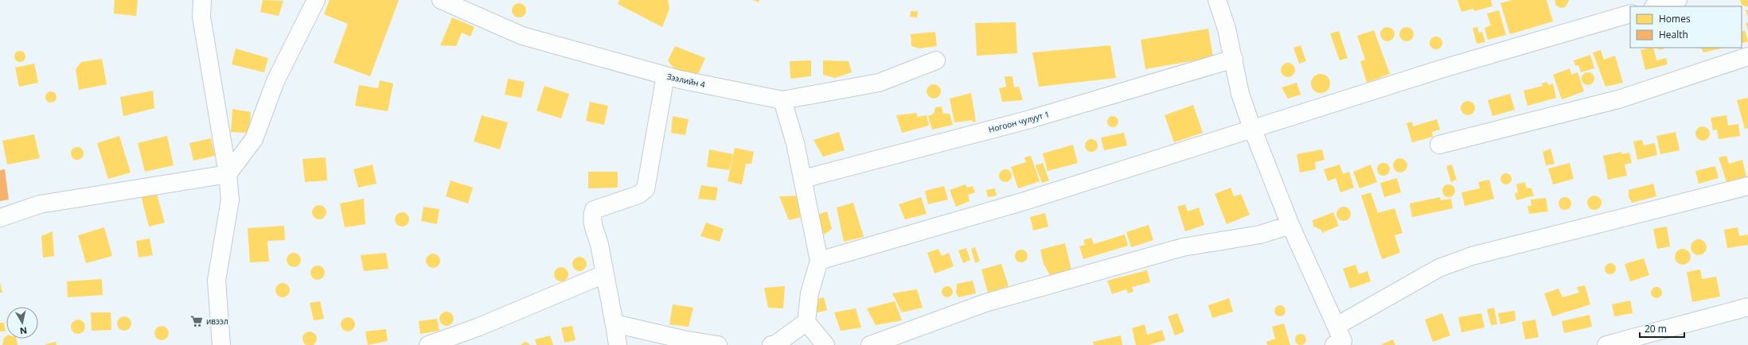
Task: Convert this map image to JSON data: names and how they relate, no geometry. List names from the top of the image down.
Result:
{
  "streets": {
    "street": ["Зээлийн 4", "Ногоон чулуут 1"]
  },
  "places": {
    "supermarket": ["ивээл"]
  },
  "legend": ["Homes", "Health"],
  "scale_bar": "20 m",
  "north": "bottom"
}
